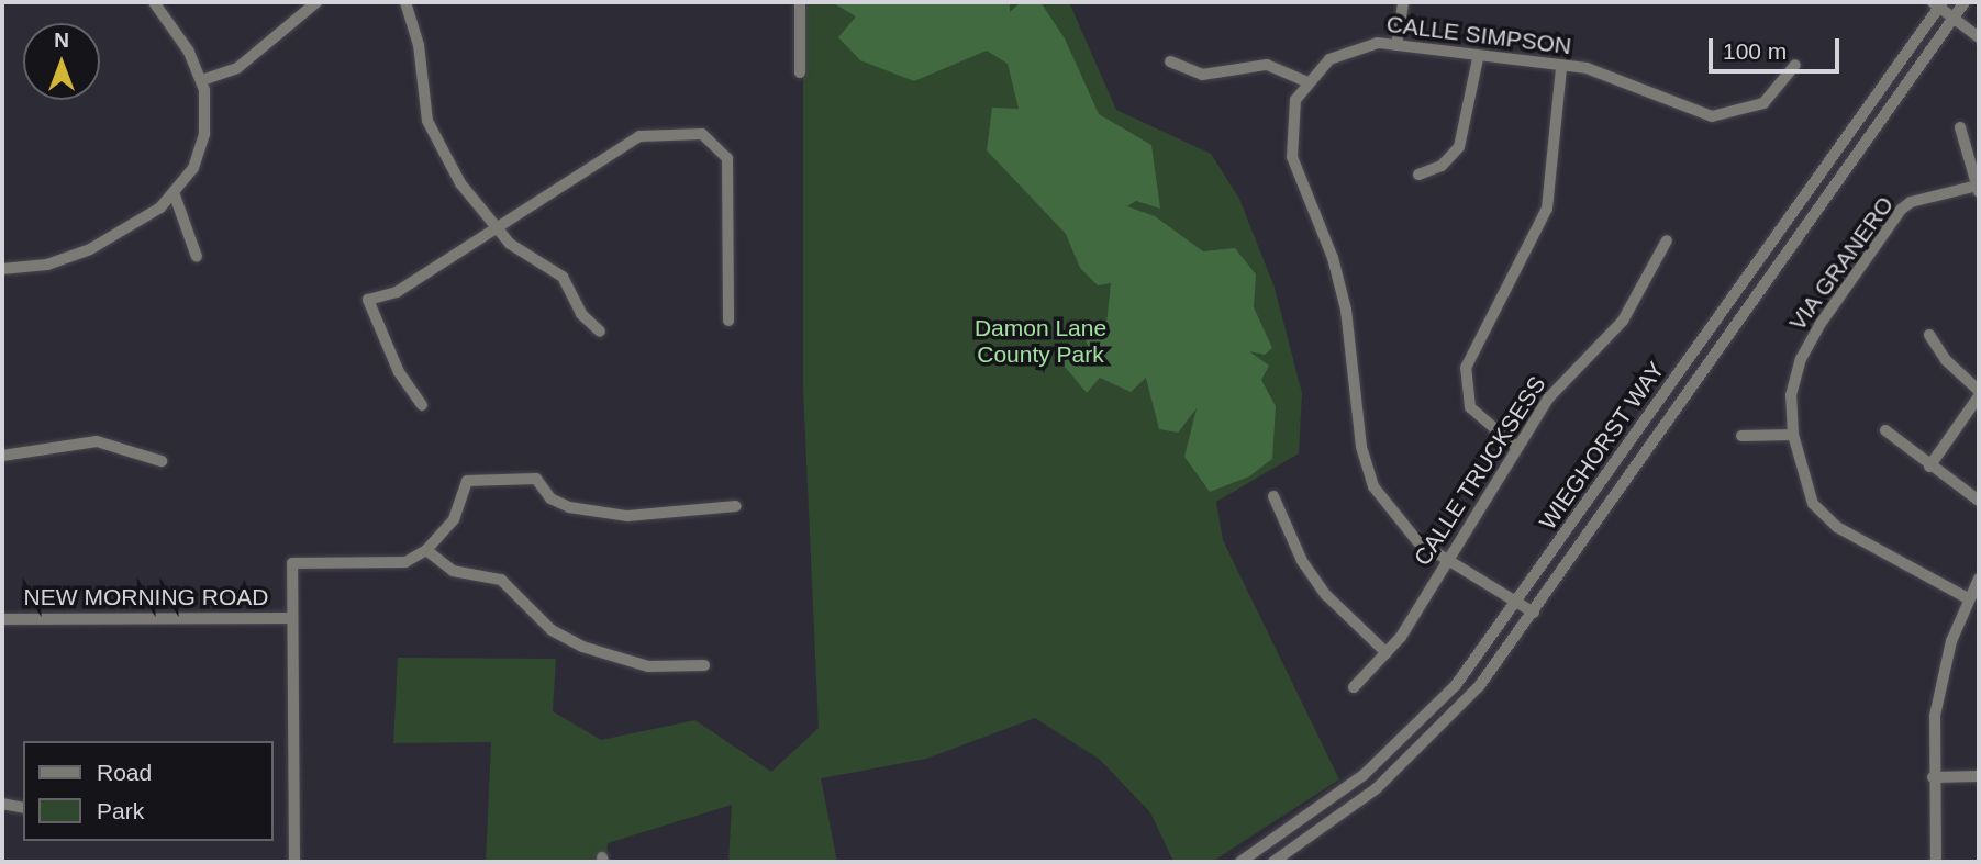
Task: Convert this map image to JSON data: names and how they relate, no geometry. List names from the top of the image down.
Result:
{
  "streets": {
    "street": [
      "CALLE SIMPSON",
      "VIA GRANERO",
      "WIEGHORST WAY",
      "CALLE TRUCKSESS",
      "NEW MORNING ROAD"
    ]
  },
  "parks": ["Damon Lane County Park"],
  "legend": ["Road", "Park"],
  "scale_bar": "100 m",
  "north": "top"
}
